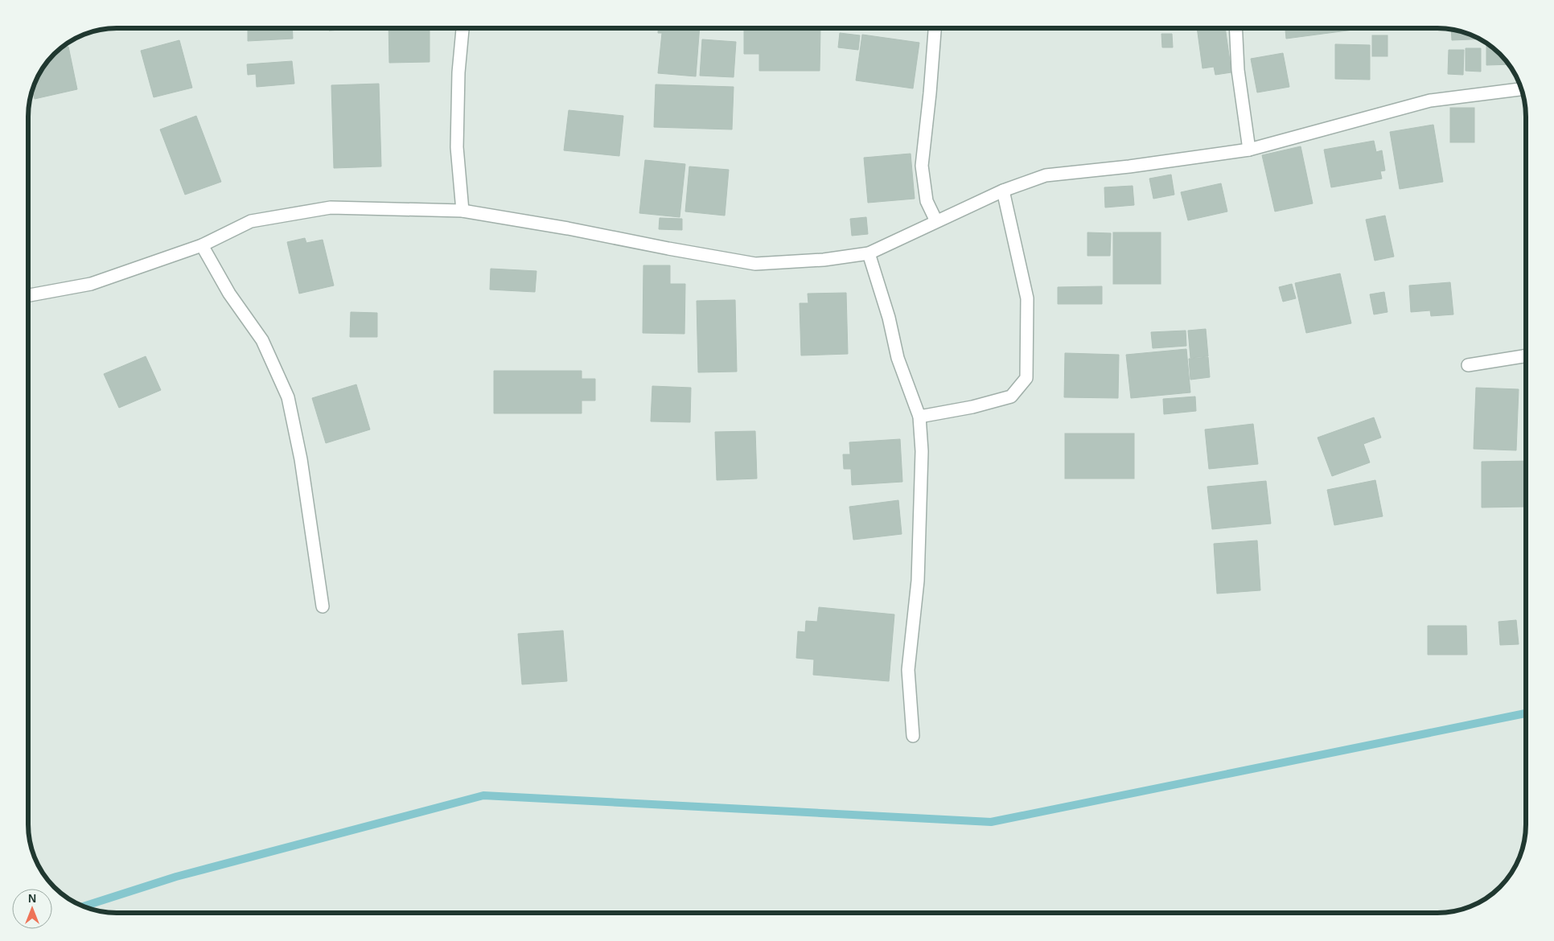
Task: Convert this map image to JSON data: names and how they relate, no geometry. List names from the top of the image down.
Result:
{
  "north": "top"
}
